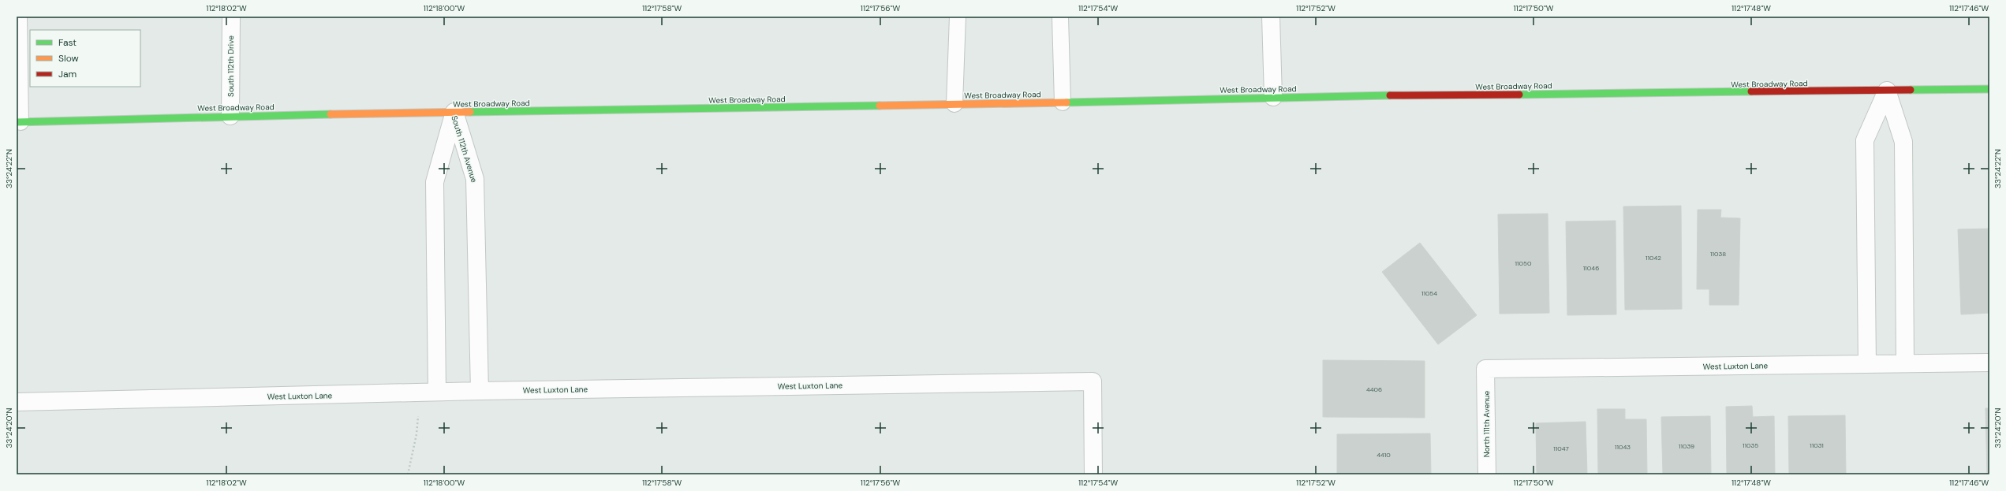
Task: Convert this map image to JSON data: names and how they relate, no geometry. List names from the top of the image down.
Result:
{
  "streets": {
    "main road": ["West Broadway Road"],
    "street": [
      "South 112th Drive",
      "South 112th Avenue",
      "West Luxton Lane",
      "North 111th Avenue"
    ]
  },
  "crossings": [
    ["South 112th Drive", "West Broadway Road"],
    ["West Broadway Road", "South 112th Avenue"],
    ["South 112th Avenue", "West Luxton Lane"],
    ["West Luxton Lane", "North 111th Avenue"]
  ],
  "house_numbers": [
    "11038",
    "11042",
    "11050",
    "11046",
    "11054",
    "4406",
    "11035",
    "11031",
    "11039",
    "11043",
    "11047",
    "4410"
  ],
  "legend": ["Fast", "Slow", "Jam"],
  "coordinates": [
    "112°18'02\"W",
    "112°18'00\"W",
    "112°17'58\"W",
    "112°17'56\"W",
    "112°17'54\"W",
    "112°17'52\"W",
    "112°17'50\"W",
    "112°17'48\"W",
    "112°17'46\"W",
    "33°24'22\"N",
    "33°24'20\"N"
  ]
}
